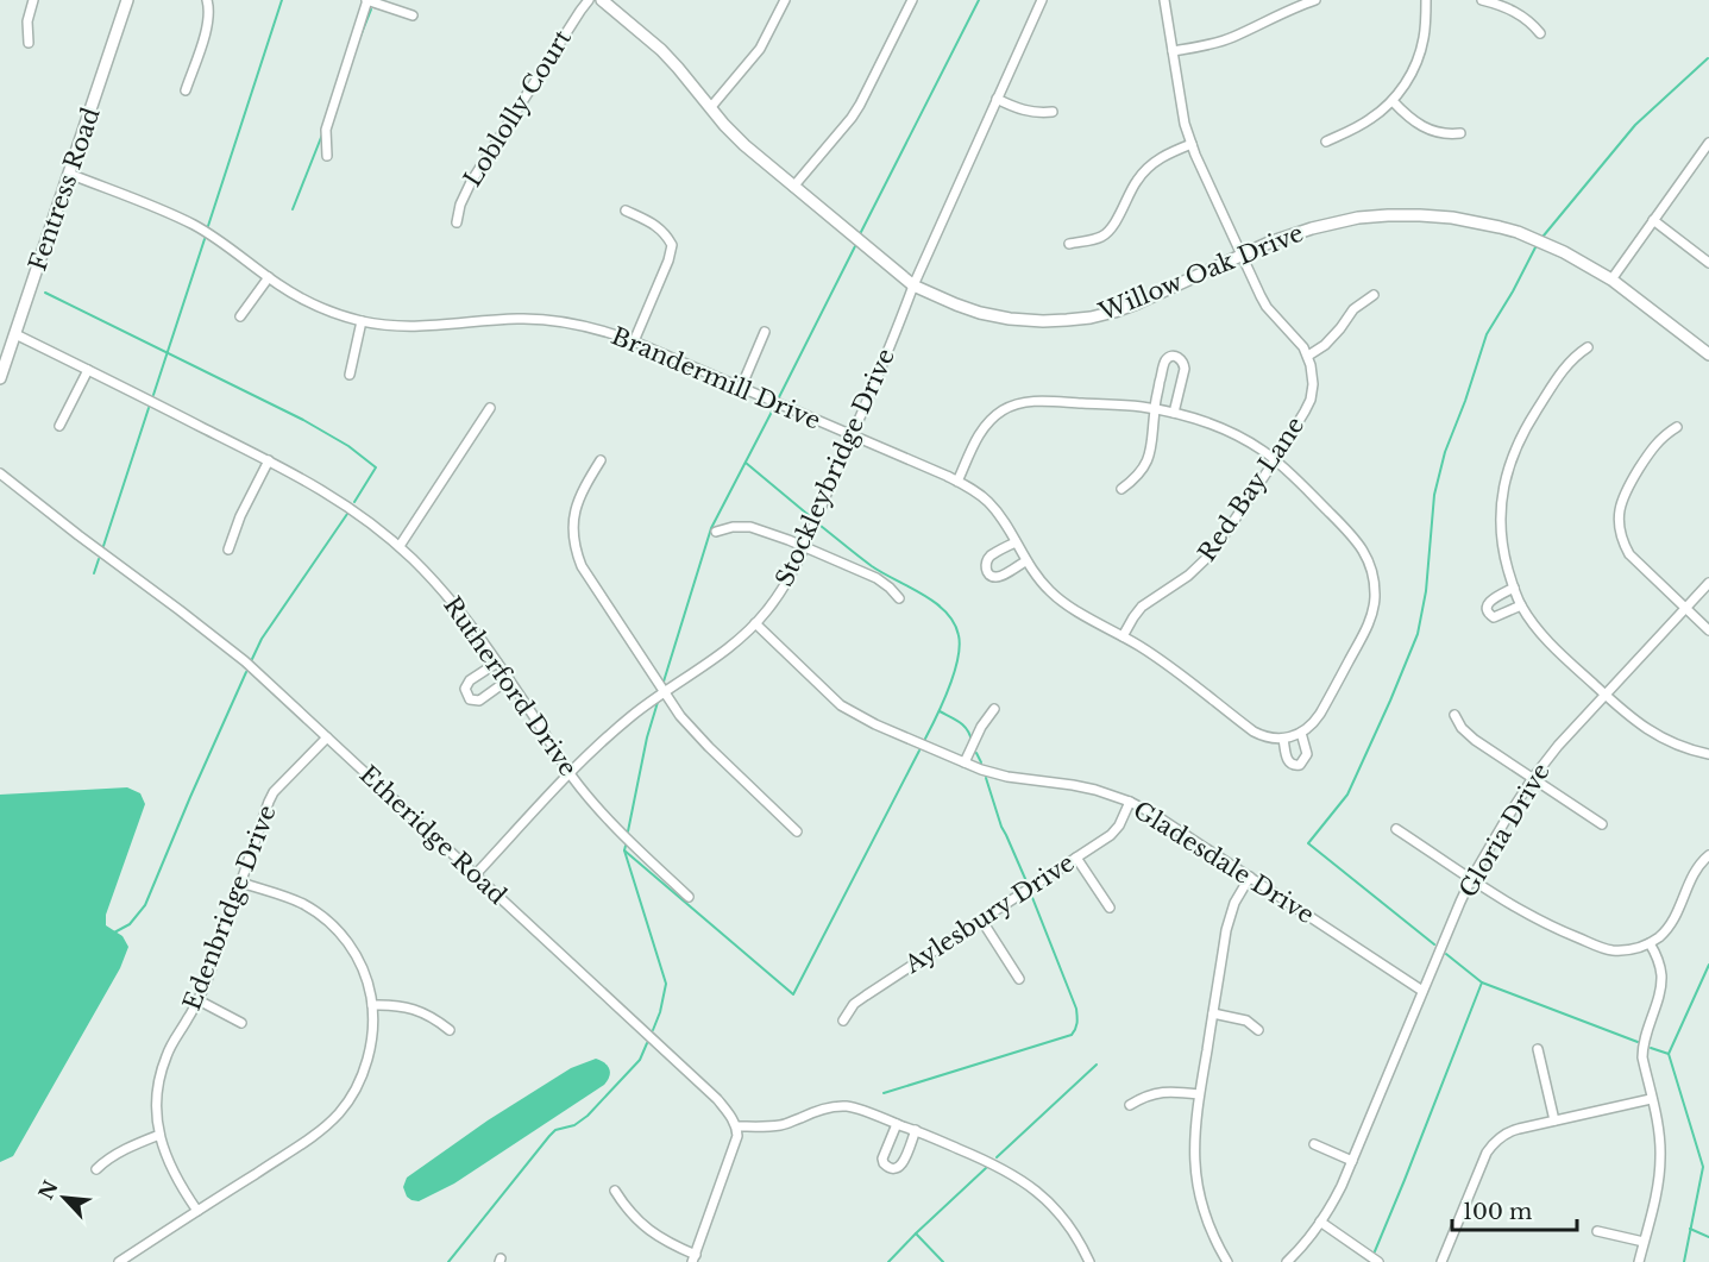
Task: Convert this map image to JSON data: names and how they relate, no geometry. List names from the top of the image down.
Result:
{
  "streets": {
    "street": [
      "Loblolly Court",
      "Fentress Road",
      "Willow Oak Drive",
      "Brandermill Drive",
      "Stockleybridge Drive",
      "Red Bay Lane",
      "Rutherford Drive",
      "Gloria Drive",
      "Etheridge Road",
      "Gladesdale Drive",
      "Edenbridge Drive",
      "Aylesbury Drive"
    ]
  },
  "crossings": [
    ["Fentress Road", "Brandermill Drive"],
    ["Fentress Road", "Rutherford Drive"],
    ["Willow Oak Drive", "Stockleybridge Drive"],
    ["Brandermill Drive", "Stockleybridge Drive"],
    ["Brandermill Drive", "Red Bay Lane"],
    ["Stockleybridge Drive", "Rutherford Drive"],
    ["Stockleybridge Drive", "Etheridge Road"],
    ["Stockleybridge Drive", "Gladesdale Drive"],
    ["Gloria Drive", "Gladesdale Drive"],
    ["Etheridge Road", "Edenbridge Drive"],
    ["Gladesdale Drive", "Aylesbury Drive"]
  ],
  "scale_bar": "100 m",
  "north": "top left"
}
